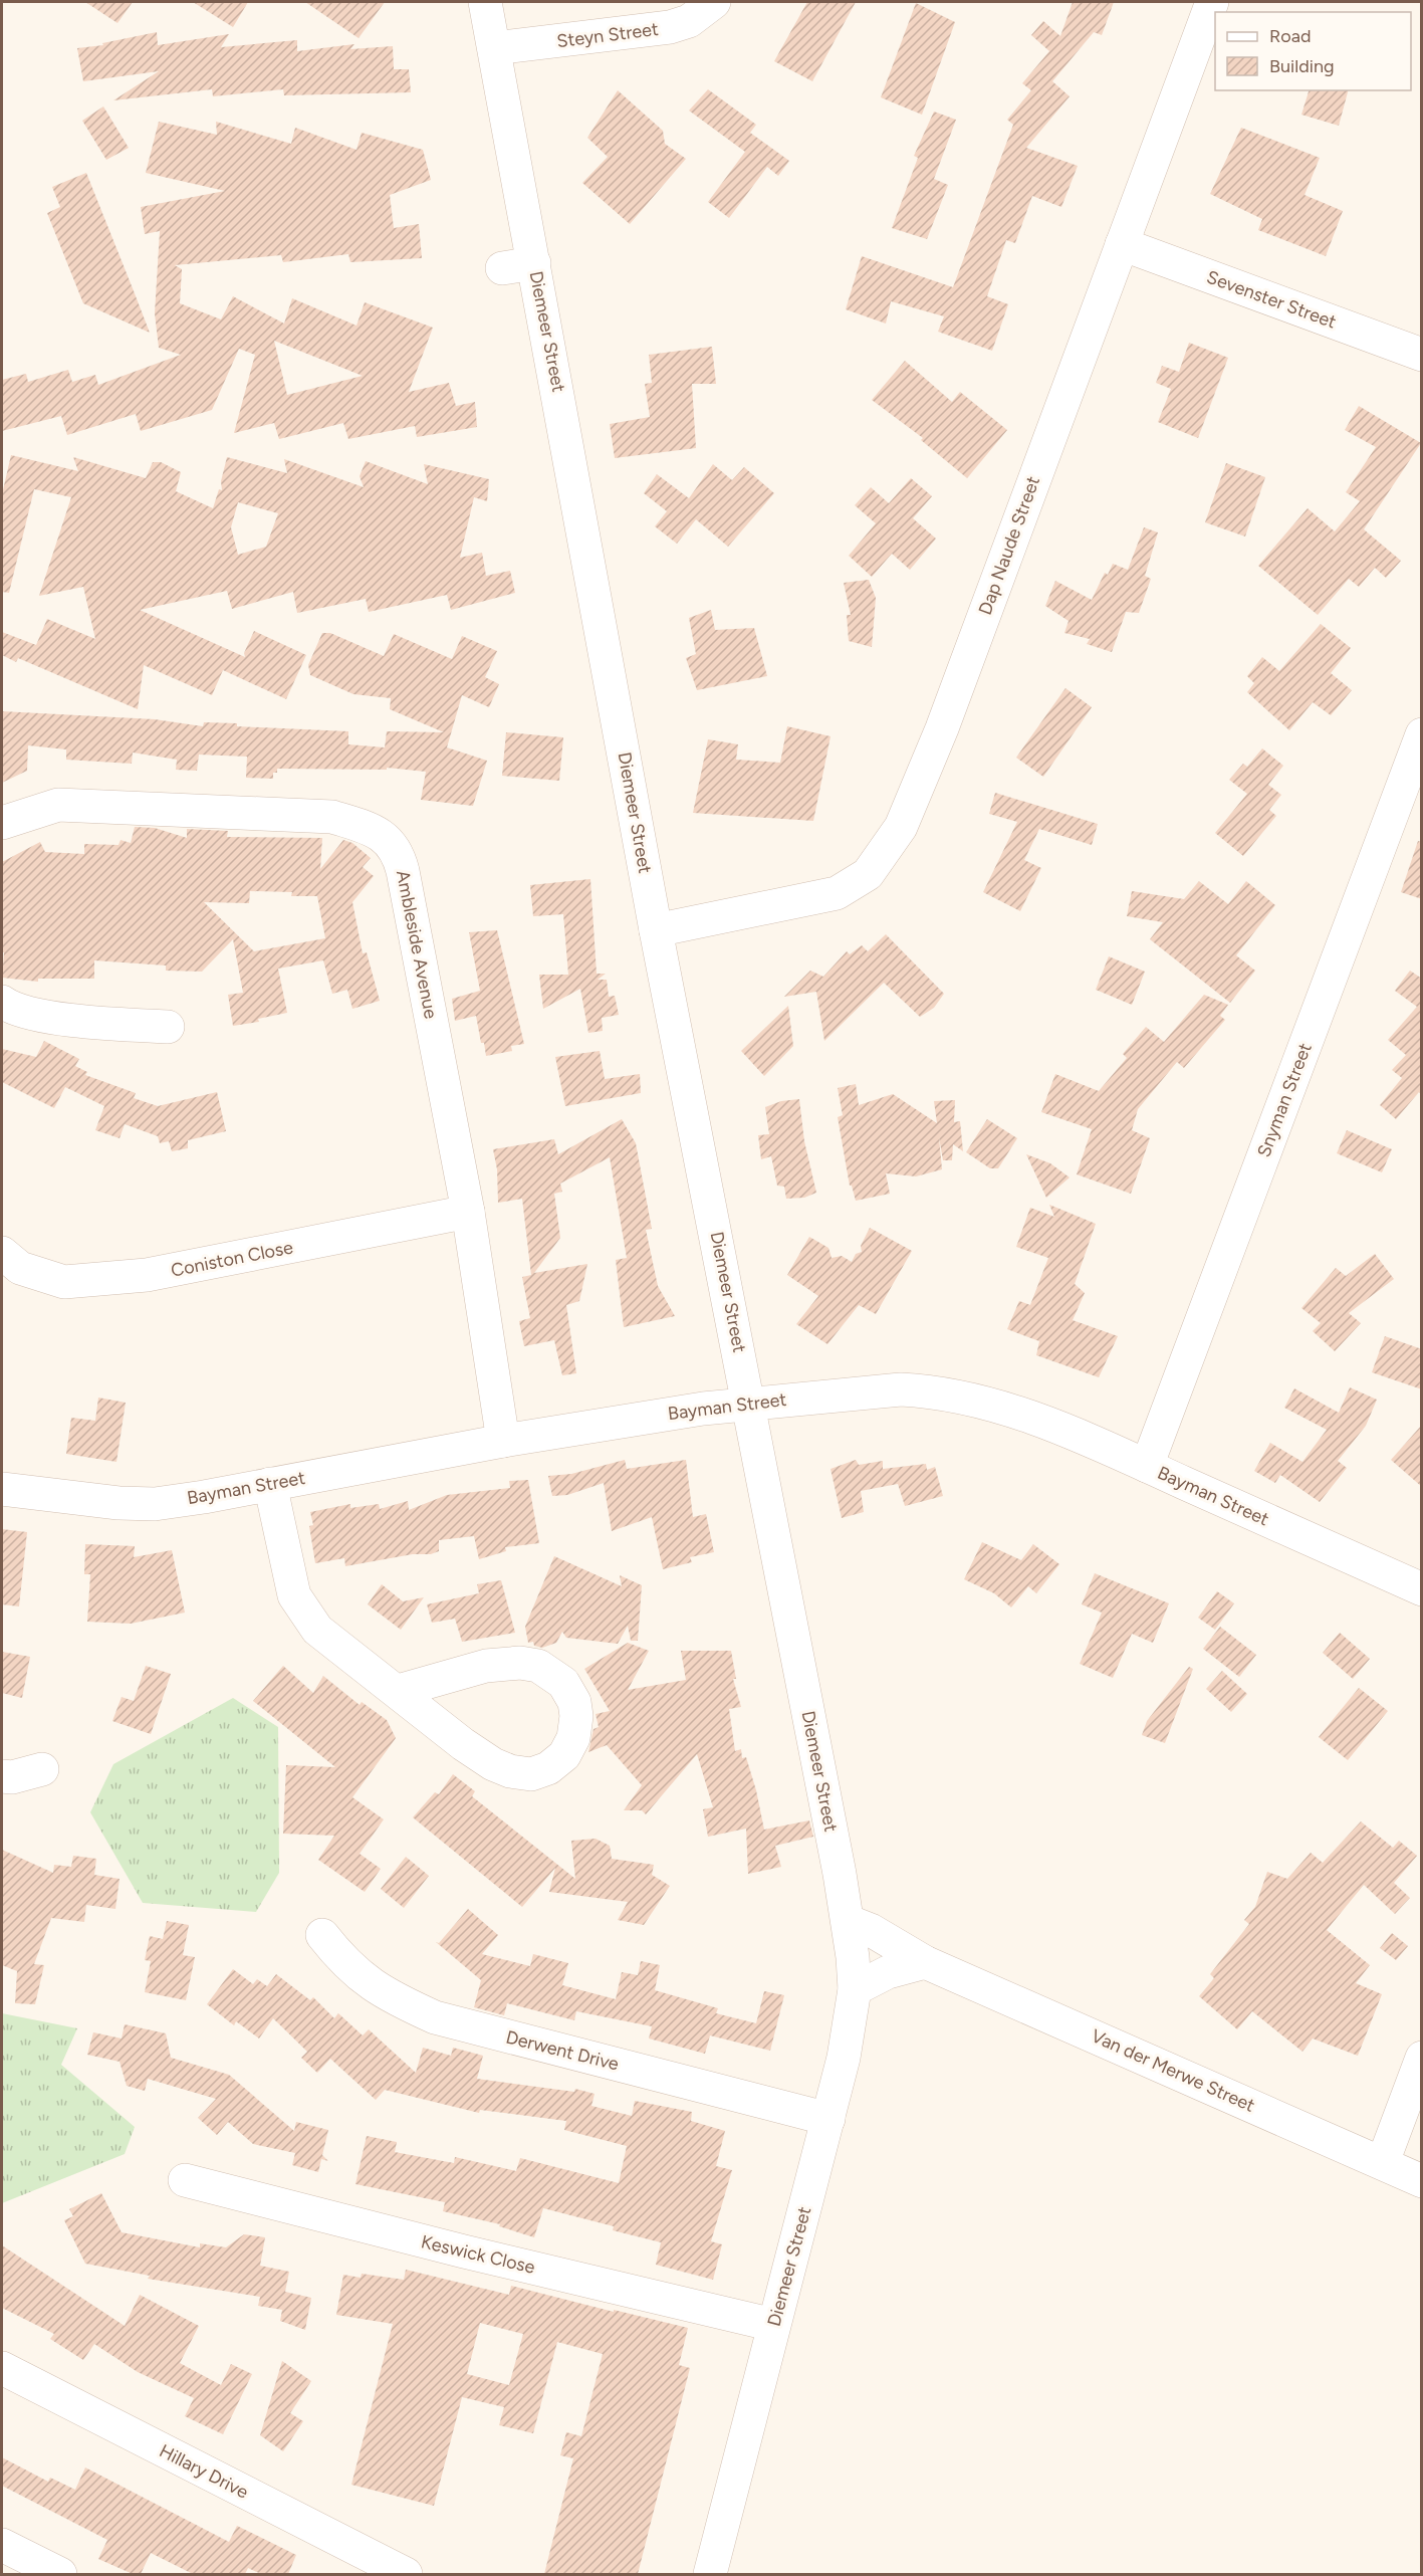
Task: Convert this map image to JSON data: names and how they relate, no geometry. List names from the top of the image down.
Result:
{
  "streets": {
    "street": [
      "Steyn Street",
      "Sevenster Street",
      "Diemeer Street",
      "Dap Naude Street",
      "Ambleside Avenue",
      "Snyman Street",
      "Coniston Close",
      "Bayman Street",
      "Derwent Drive",
      "Van der Merwe Street",
      "Keswick Close",
      "Hillary Drive"
    ]
  },
  "crossings": [
    ["Steyn Street", "Diemeer Street"],
    ["Sevenster Street", "Dap Naude Street"],
    ["Diemeer Street", "Dap Naude Street"],
    ["Diemeer Street", "Bayman Street"],
    ["Diemeer Street", "Derwent Drive"],
    ["Diemeer Street", "Van der Merwe Street"],
    ["Diemeer Street", "Keswick Close"],
    ["Ambleside Avenue", "Coniston Close"],
    ["Ambleside Avenue", "Bayman Street"],
    ["Snyman Street", "Bayman Street"]
  ],
  "legend": ["Road", "Building"]
}
